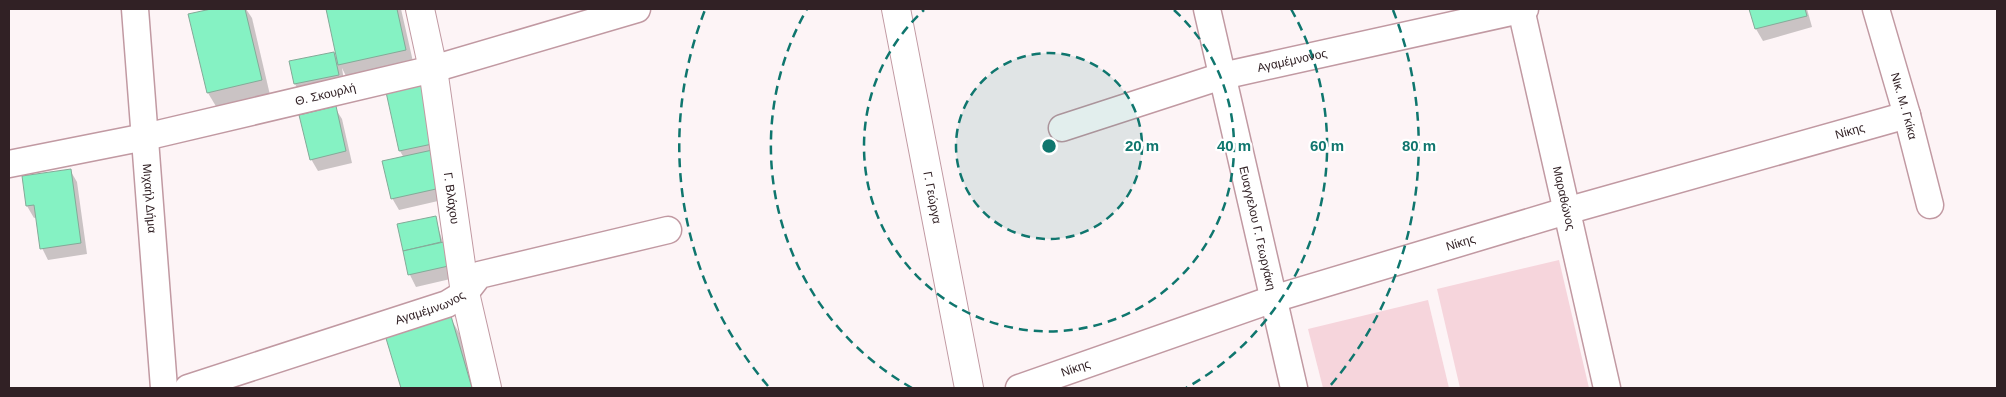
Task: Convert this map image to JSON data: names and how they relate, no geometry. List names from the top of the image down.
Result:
{
  "streets": {
    "street": [
      "Αγαμέμνονος",
      "Θ. Σκουρλή",
      "Νικ. Μ. Γκίκα",
      "Νίκης",
      "Μιχαήλ Δήμα",
      "Γ. Γεώργα",
      "Γ. Βλάχου",
      "Μαραθώνος",
      "Ευαγγελου Γ. Γεωργάκη",
      "Αγαμέμνωνος"
    ]
  },
  "crossings": [
    ["Αγαμέμνονος", "Μαραθώνος"],
    ["Αγαμέμνονος", "Ευαγγελου Γ. Γεωργάκη"],
    ["Θ. Σκουρλή", "Μιχαήλ Δήμα"],
    ["Θ. Σκουρλή", "Γ. Βλάχου"],
    ["Νικ. Μ. Γκίκα", "Νίκης"],
    ["Νίκης", "Μαραθώνος"],
    ["Νίκης", "Ευαγγελου Γ. Γεωργάκη"],
    ["Γ. Βλάχου", "Αγαμέμνωνος"]
  ],
  "rings": [
    "20 m",
    "40 m",
    "60 m",
    "80 m"
  ]
}
